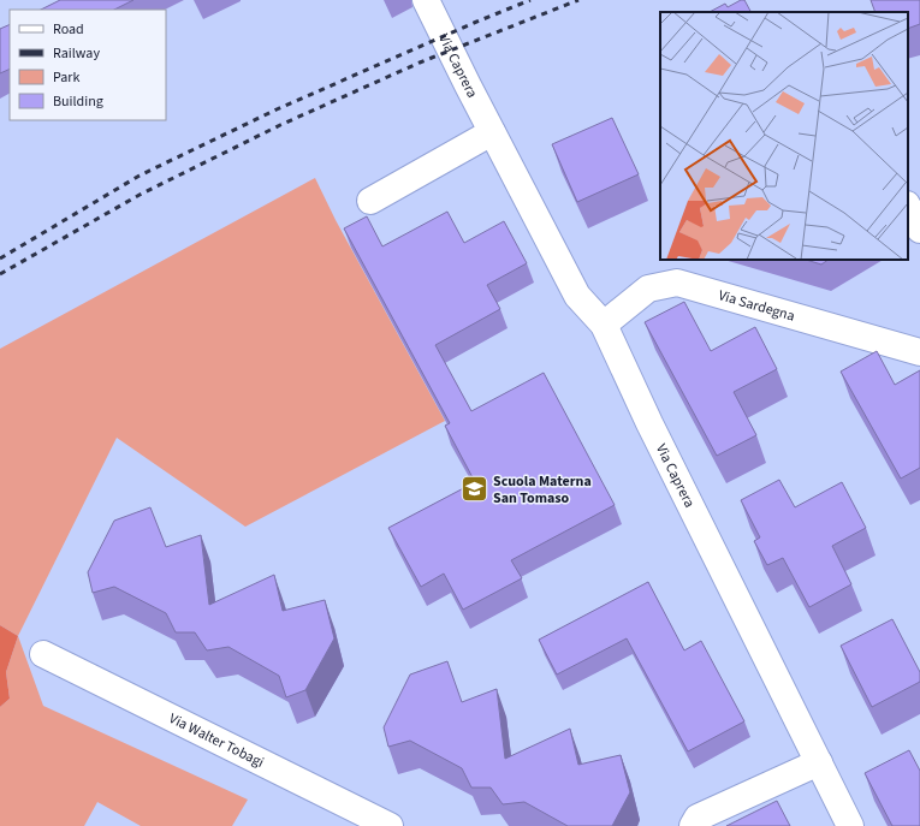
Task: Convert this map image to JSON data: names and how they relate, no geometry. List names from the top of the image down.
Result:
{
  "streets": {
    "street": ["Via Caprera", "Via Sardegna", "Via Walter Tobagi"]
  },
  "crossings": [
    ["Via Caprera", "Via Sardegna"]
  ],
  "places": {
    "school or university": ["Scuola Materna San Tomaso"]
  },
  "legend": [
    "Road",
    "Railway",
    "Park",
    "Building"
  ]
}
